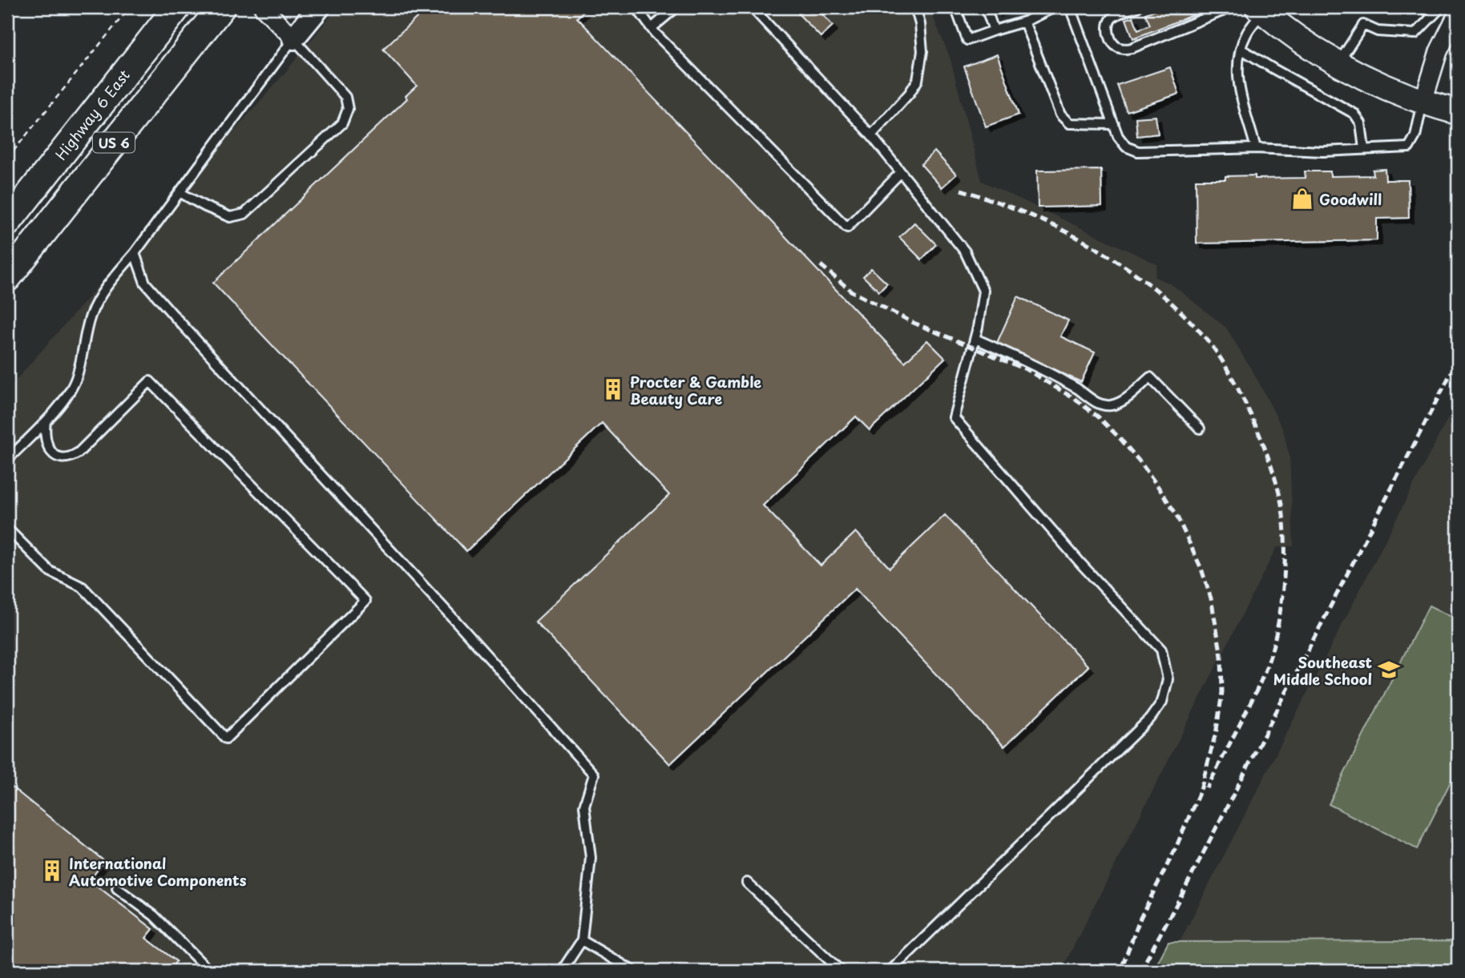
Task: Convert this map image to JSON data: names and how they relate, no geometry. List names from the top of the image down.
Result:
{
  "streets": {
    "main road": ["Highway 6 East", "US 6"]
  },
  "places": {
    "shop": ["Goodwill"],
    "building": ["Procter & Gamble Beauty Care", "International Automotive Components"],
    "school or university": ["Southeast Middle School"]
  }
}
